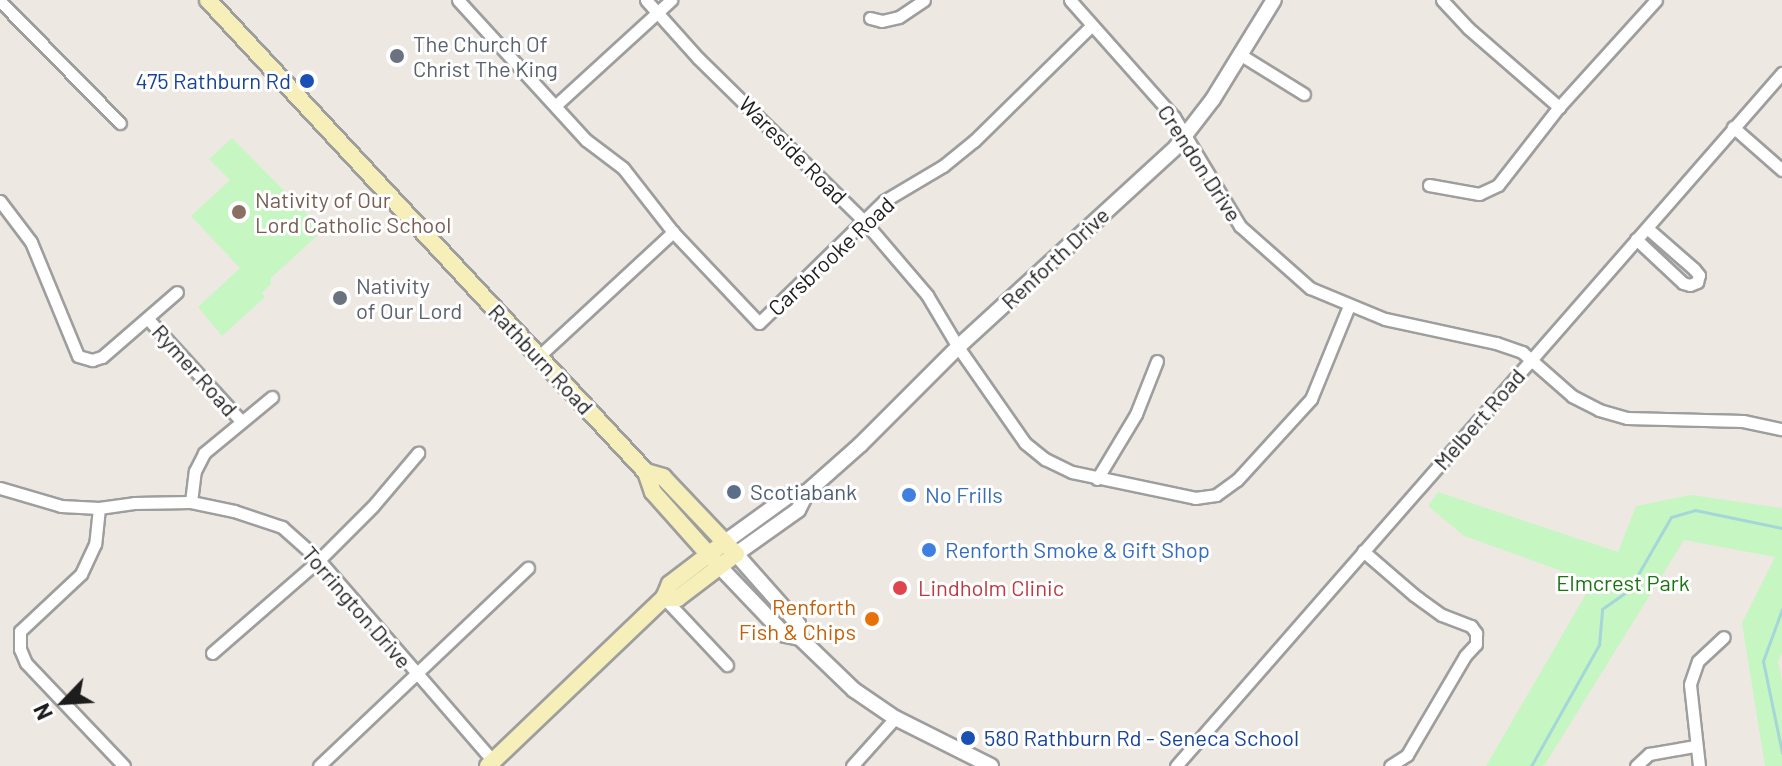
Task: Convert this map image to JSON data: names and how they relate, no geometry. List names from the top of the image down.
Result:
{
  "streets": {
    "main road": ["Renforth Drive", "Rathburn Road"],
    "street": [
      "Wareside Road",
      "Crendon Drive",
      "Carsbrooke Road",
      "Rymer Road",
      "Melbert Road",
      "Torrington Drive"
    ]
  },
  "crossings": [
    ["Wareside Road", "Crendon Drive"],
    ["Wareside Road", "Carsbrooke Road"],
    ["Wareside Road", "Renforth Drive"],
    ["Crendon Drive", "Carsbrooke Road"],
    ["Crendon Drive", "Renforth Drive"],
    ["Crendon Drive", "Melbert Road"],
    ["Renforth Drive", "Rathburn Road"],
    ["Renforth Drive", "Torrington Drive"]
  ],
  "parks": ["Elmcrest Park"],
  "places": [
    "The Church Of Christ The King",
    "475 Rathburn Rd",
    "Nativity of Our Lord Catholic School",
    "Nativity of Our Lord",
    "Scotiabank",
    "No Frills",
    "Renforth Smoke & Gift Shop",
    "Lindholm Clinic",
    "Renforth Fish & Chips",
    "580 Rathburn Rd - Seneca School"
  ],
  "north": "bottom left"
}
